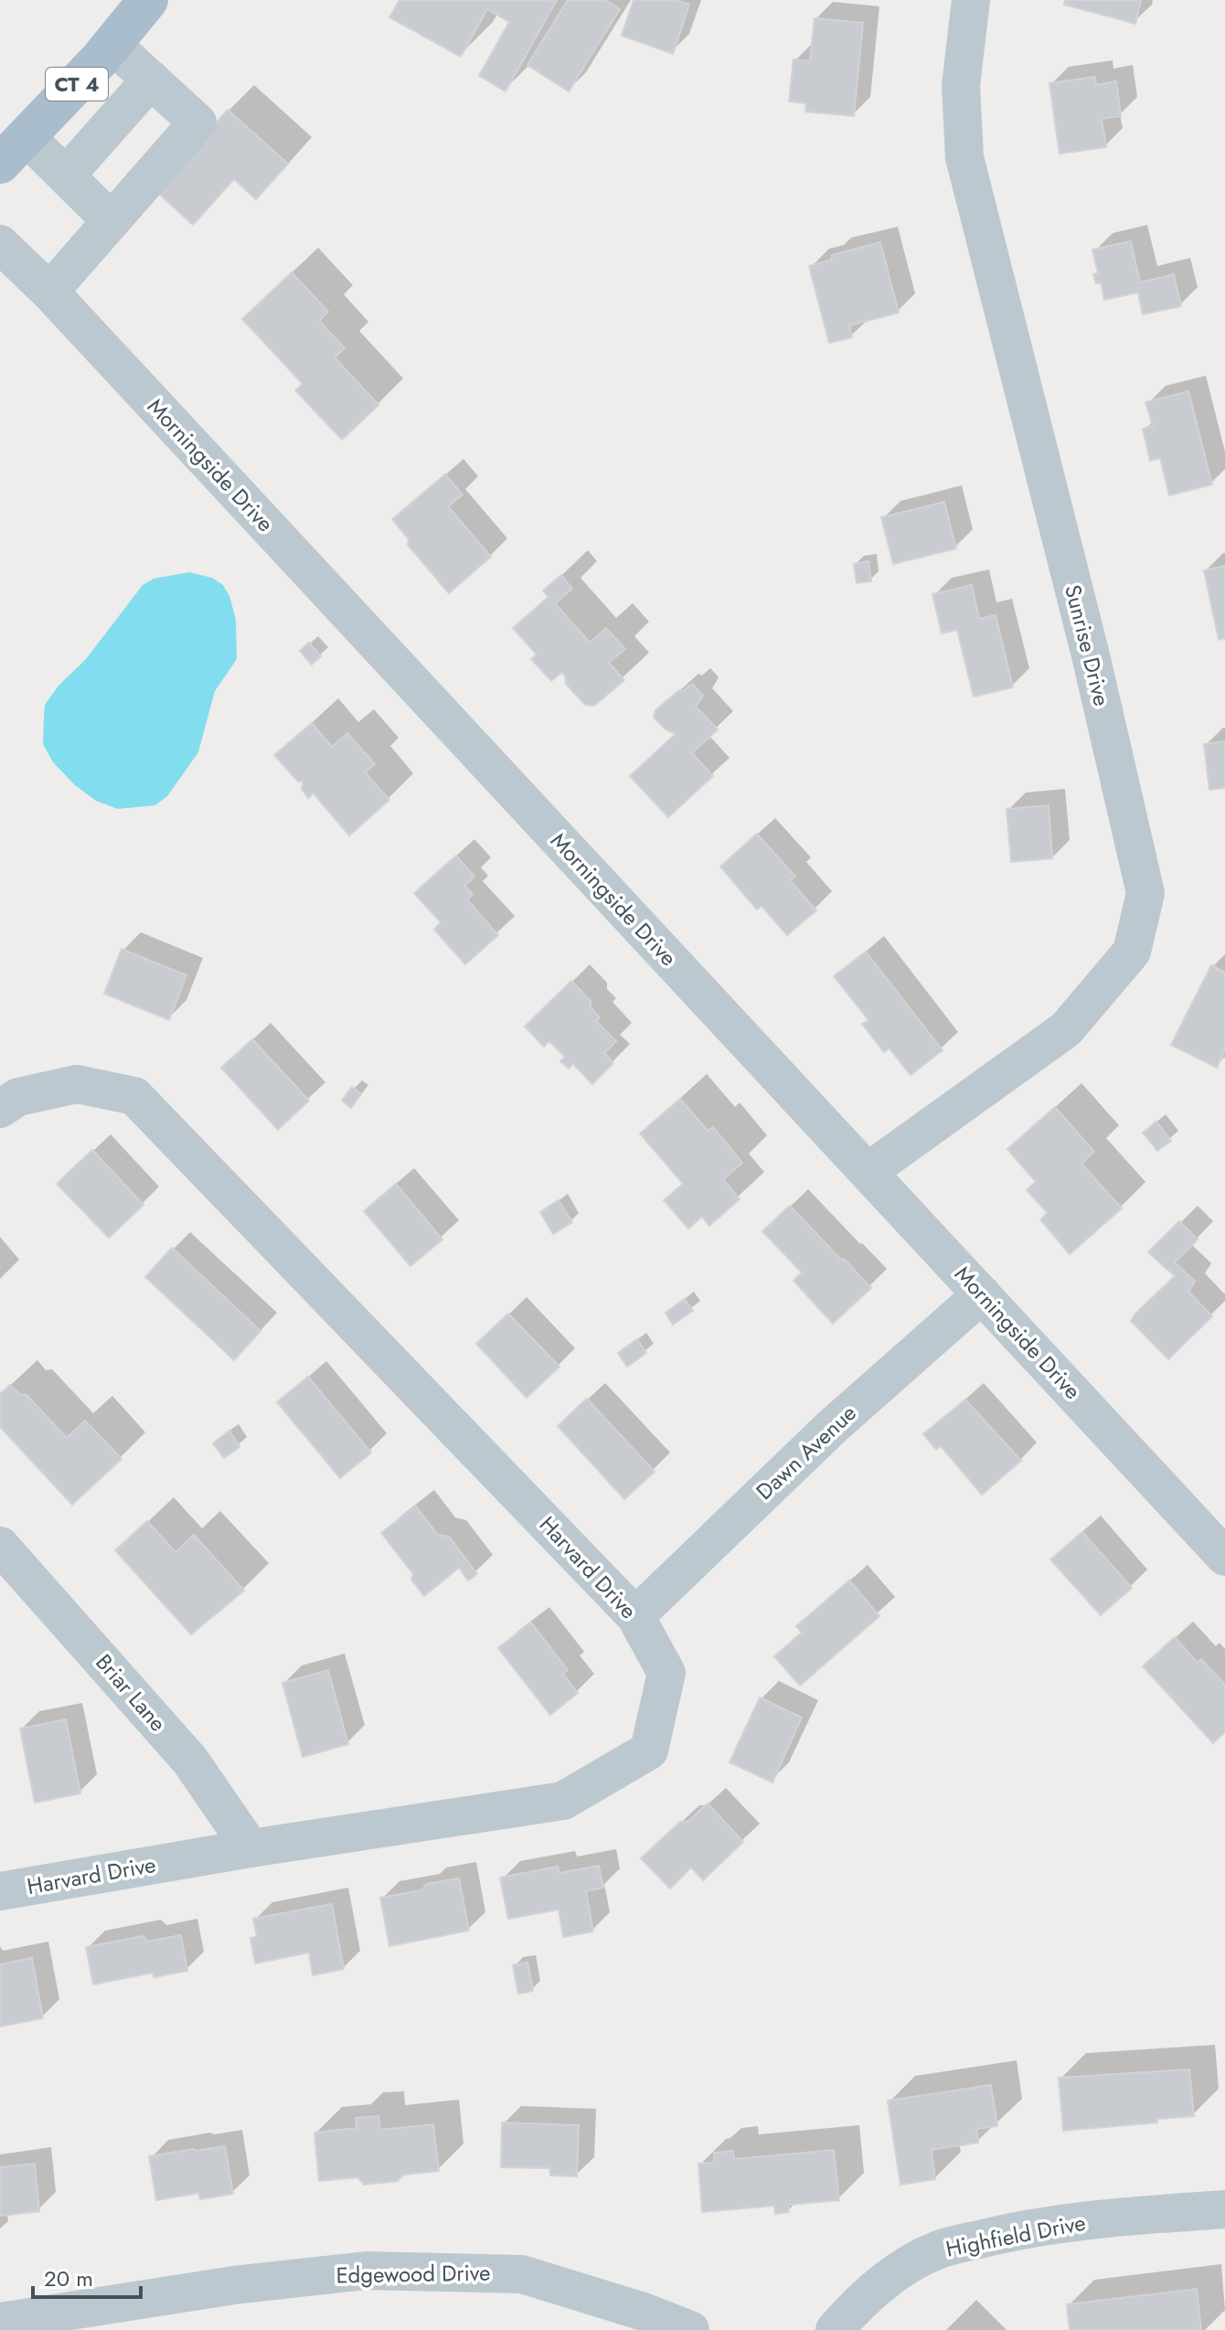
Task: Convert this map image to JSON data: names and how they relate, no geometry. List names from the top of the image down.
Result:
{
  "streets": {
    "main road": ["CT 4"],
    "street": [
      "Morningside Drive",
      "Sunrise Drive",
      "Dawn Avenue",
      "Harvard Drive",
      "Briar Lane",
      "Highfield Drive",
      "Edgewood Drive"
    ]
  },
  "crossings": [
    ["Morningside Drive", "Sunrise Drive"],
    ["Morningside Drive", "Dawn Avenue"],
    ["Dawn Avenue", "Harvard Drive"],
    ["Harvard Drive", "Briar Lane"]
  ],
  "scale_bar": "20 m"
}
